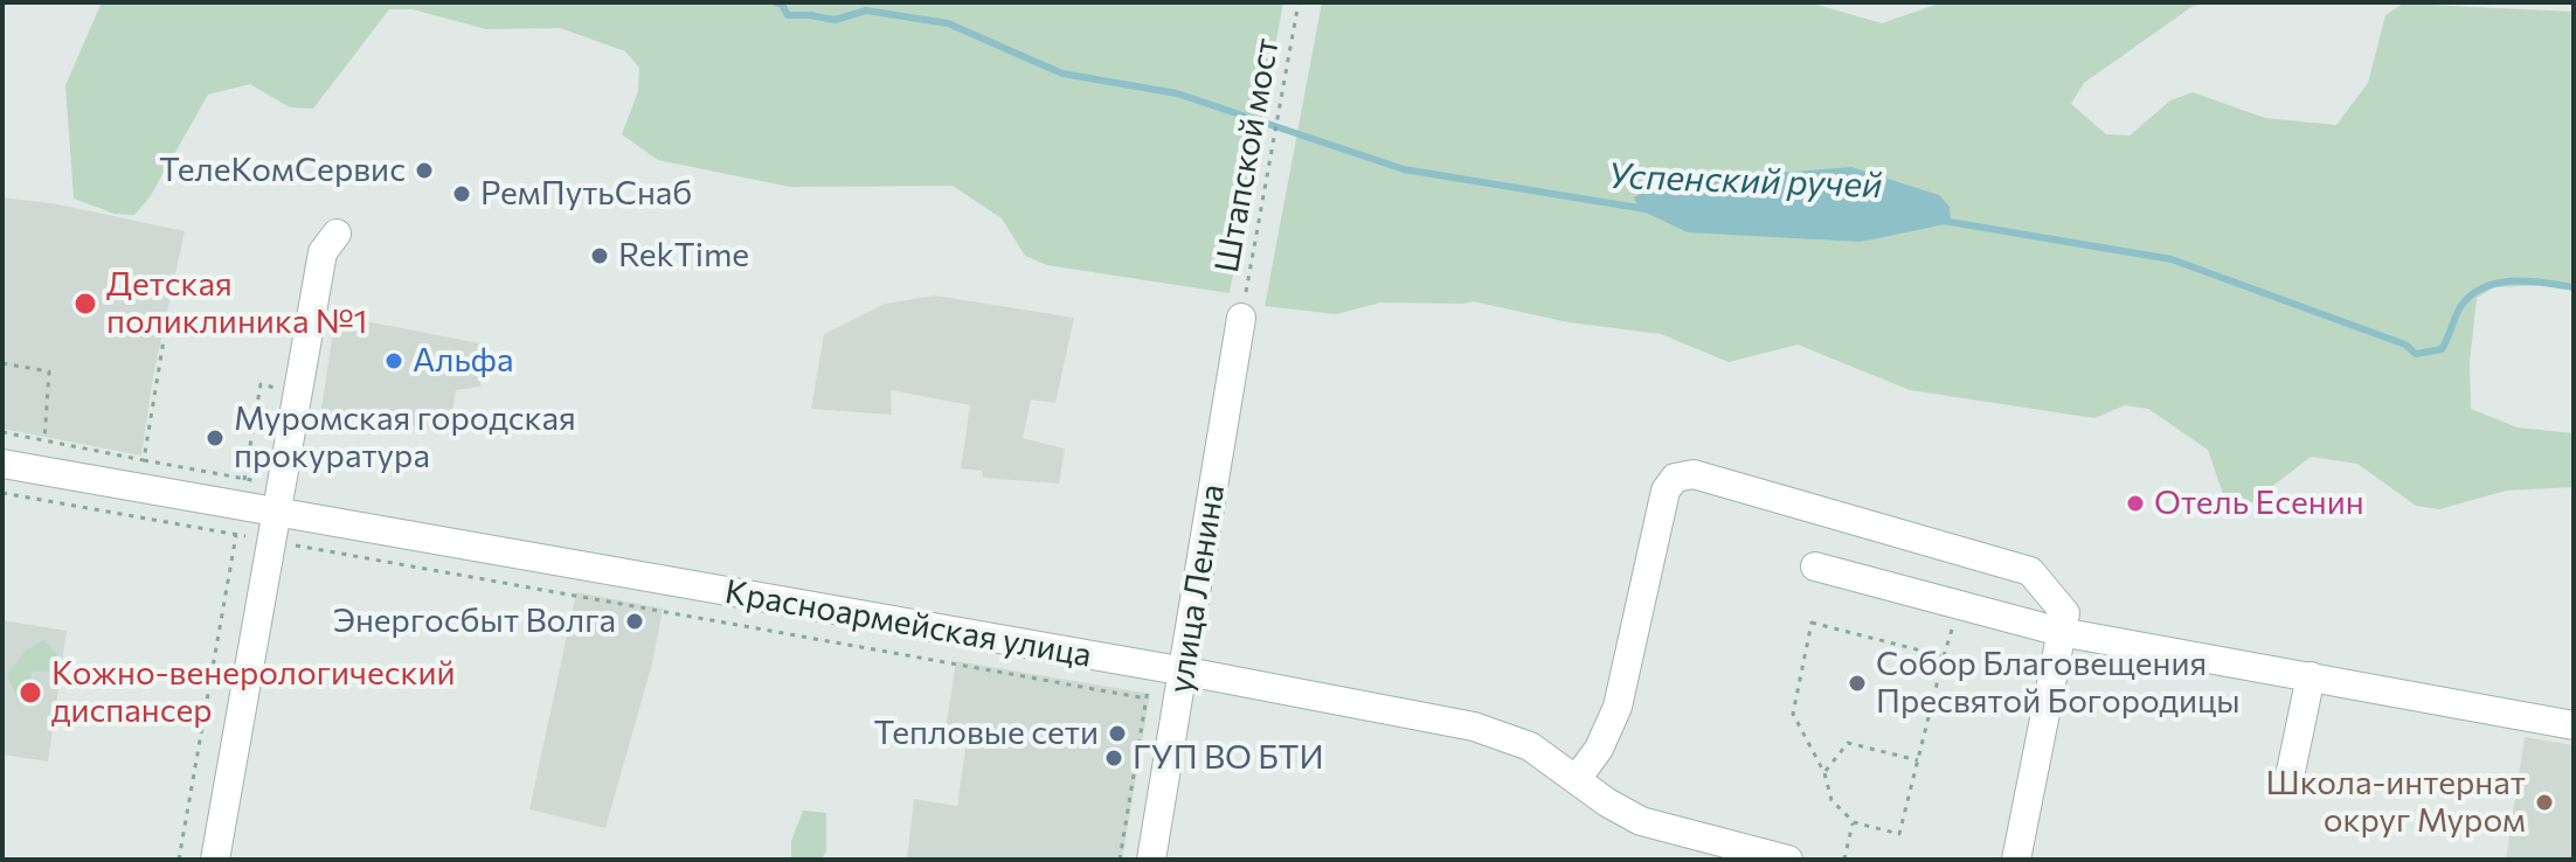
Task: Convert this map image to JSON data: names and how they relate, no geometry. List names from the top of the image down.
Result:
{
  "streets": {
    "street": ["улица Ленина", "Красноармейская улица"],
    "path": ["Штапской мост"]
  },
  "crossings": [
    ["Штапской мост", "улица Ленина"],
    ["улица Ленина", "Красноармейская улица"]
  ],
  "water": ["Успенский ручей"],
  "places": [
    "ТелеКомСервис",
    "РемПутьСнаб",
    "RekTime",
    "Детская поликлиника №1",
    "Альфа",
    "Муромская городская прокуратура",
    "Отель Есенин",
    "Энергосбыт Волга",
    "Собор Благовещения Пресвятой Богородицы",
    "Кожно-венерологический диспансер",
    "Тепловые сети",
    "ГУП ВО БТИ",
    "Школа-интернат округ Муром"
  ]
}
